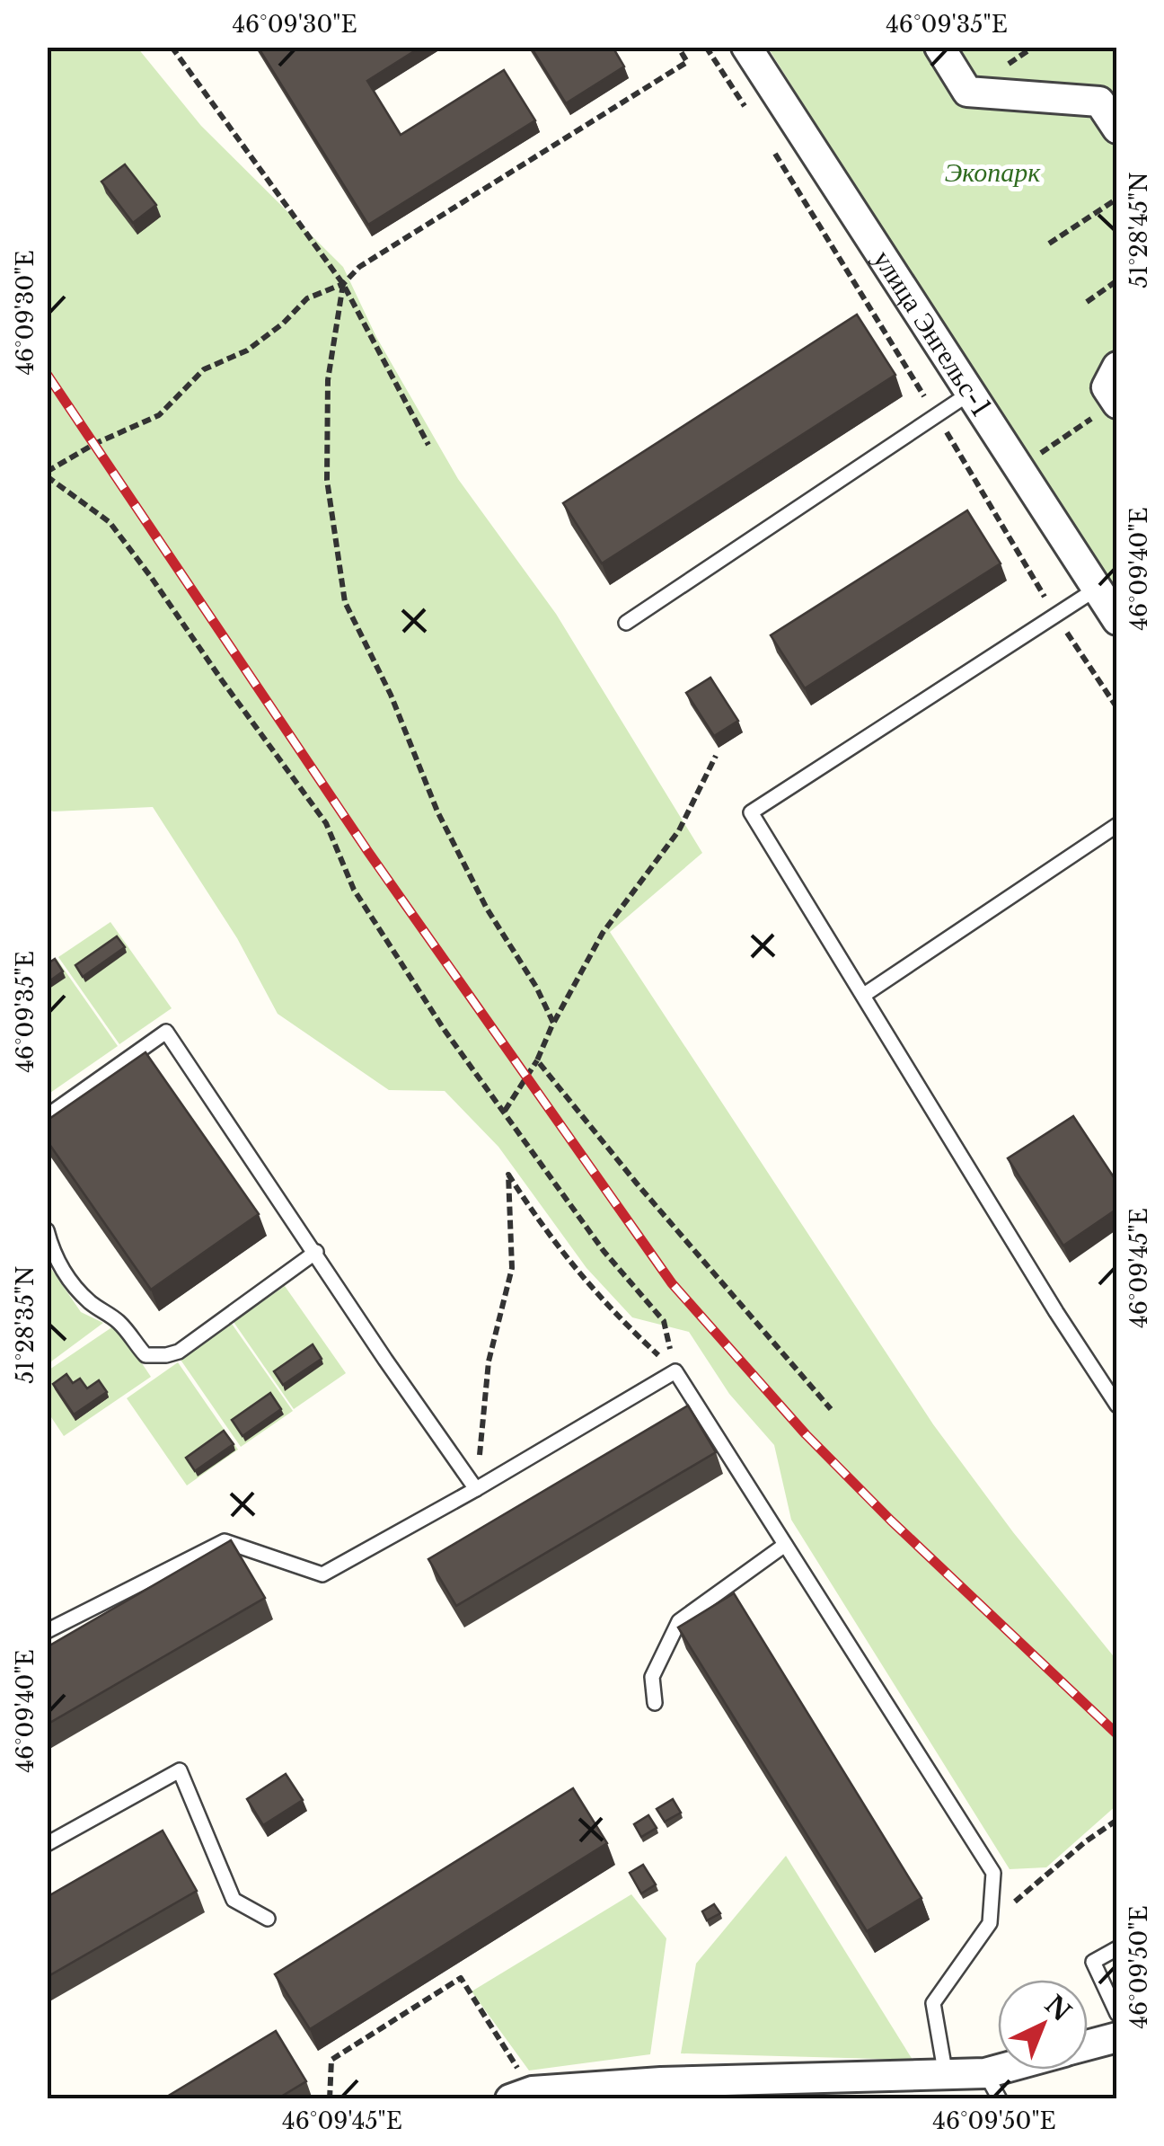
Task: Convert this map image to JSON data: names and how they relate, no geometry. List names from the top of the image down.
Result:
{
  "streets": {
    "street": ["улица Энгельс-1"]
  },
  "parks": ["Экопарк"],
  "north": "top right",
  "coordinates": [
    "46°09'30\"E",
    "46°09'35\"E",
    "51°28'45\"N",
    "46°09'40\"E",
    "46°09'45\"E",
    "51°28'35\"N",
    "46°09'50\"E"
  ]
}
